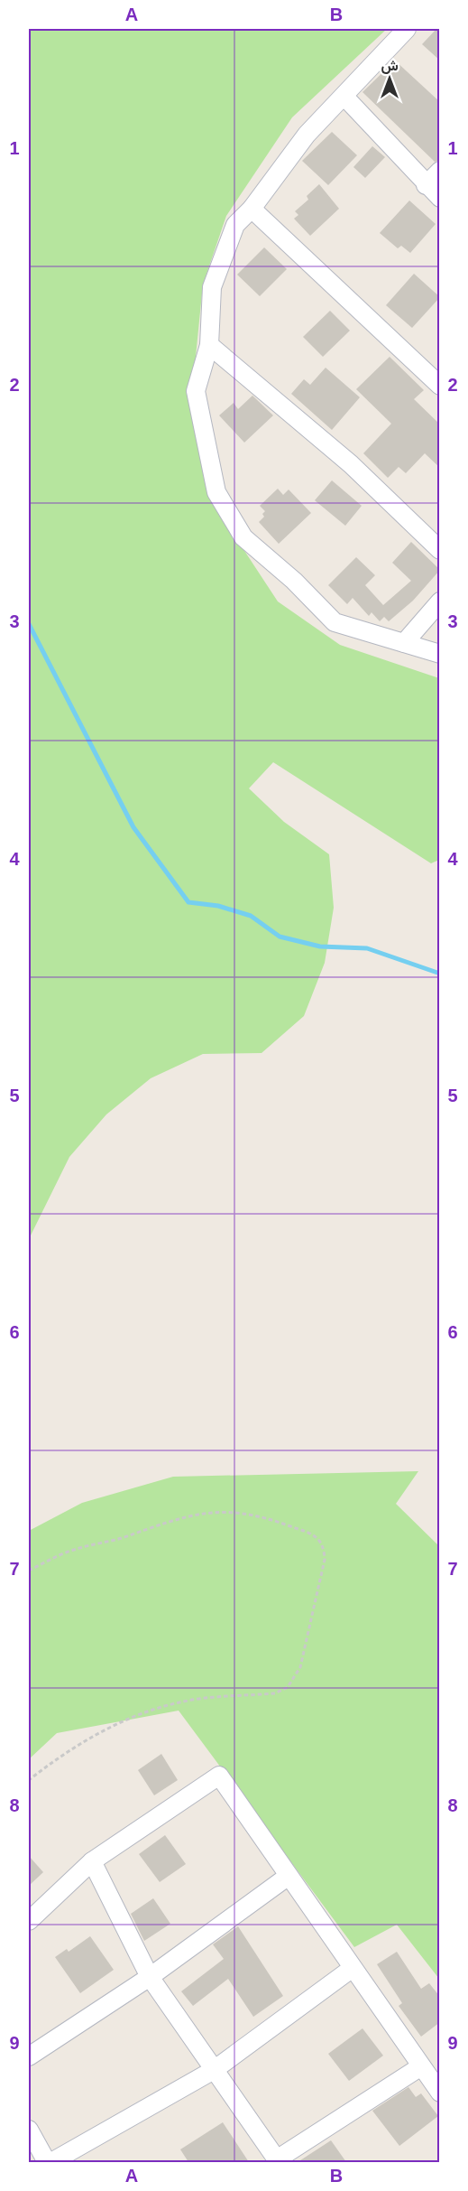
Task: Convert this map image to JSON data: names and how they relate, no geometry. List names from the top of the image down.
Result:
{
  "north": "top",
  "grid": {
    "columns": ["A", "B"],
    "rows": [
      "1",
      "2",
      "3",
      "4",
      "5",
      "6",
      "7",
      "8",
      "9"
    ]
  }
}
